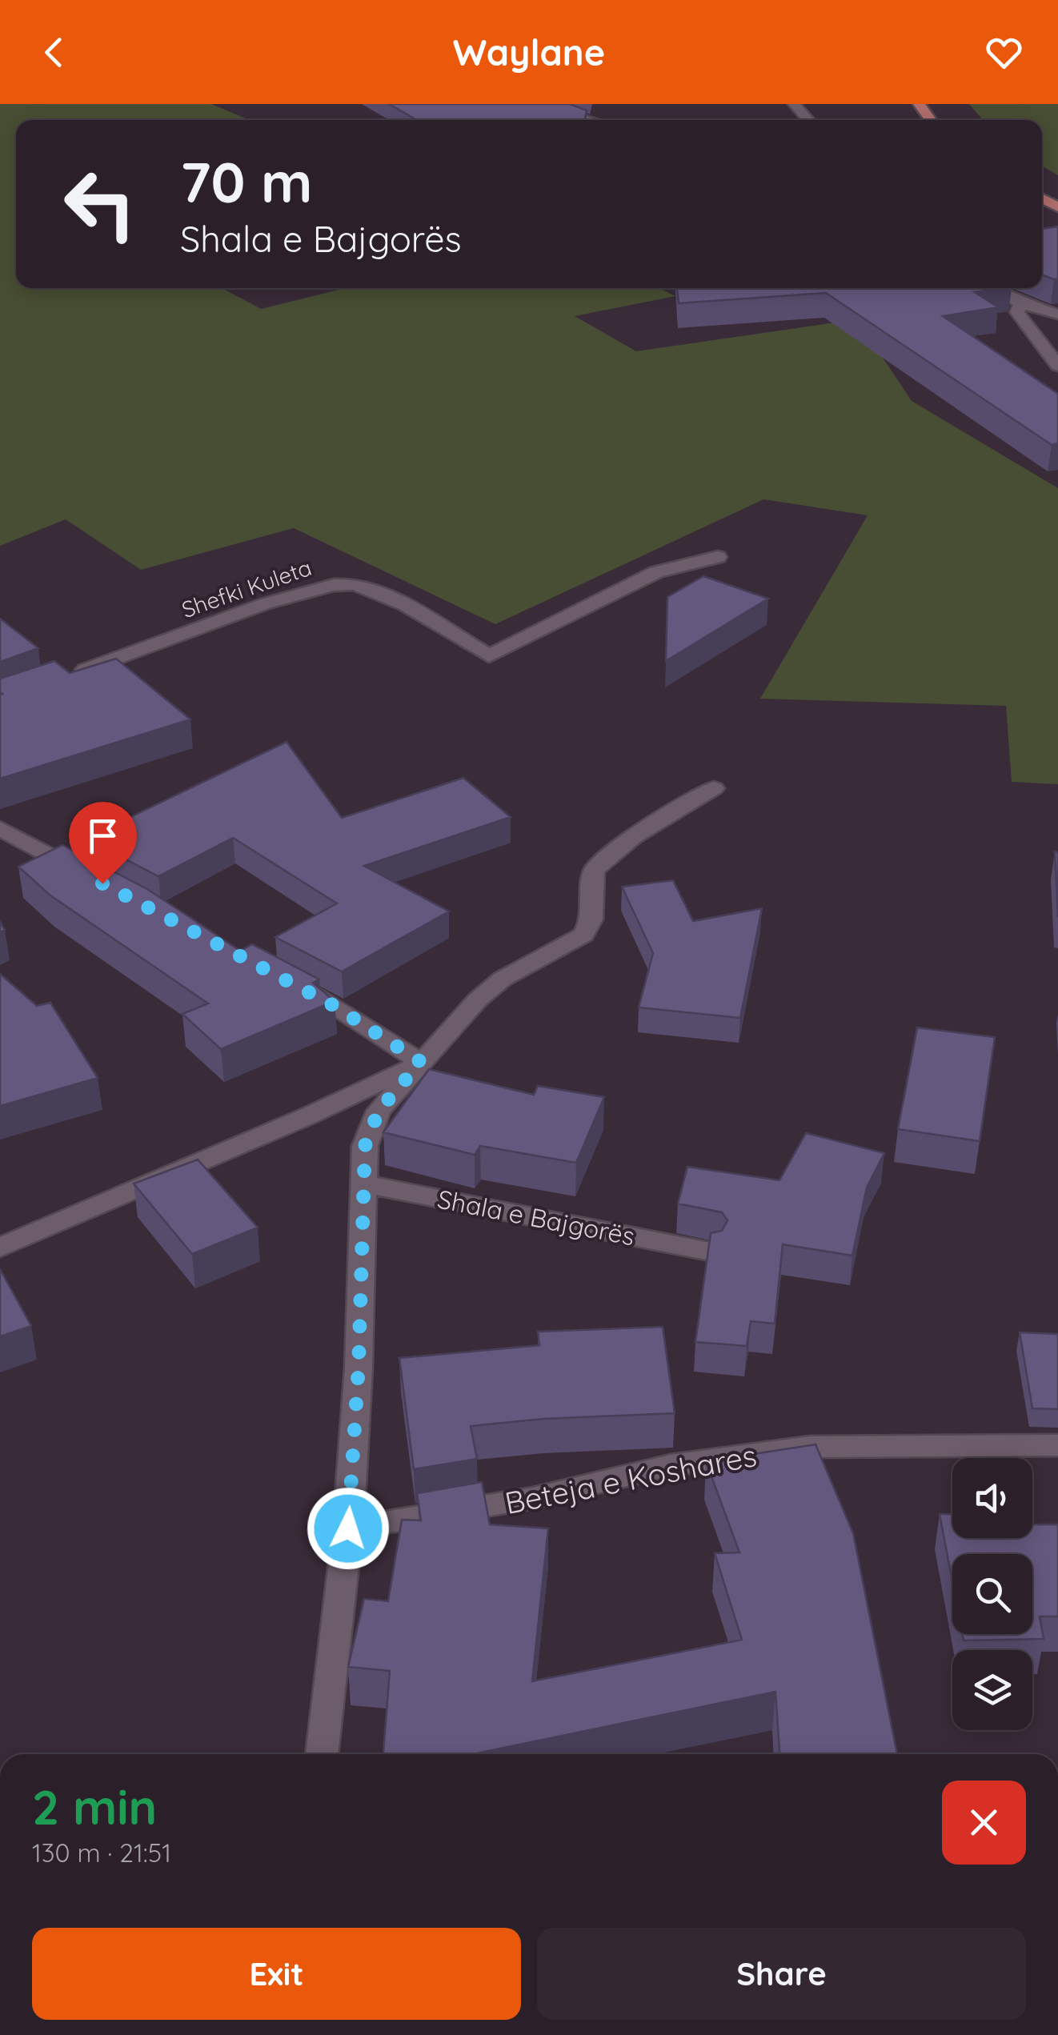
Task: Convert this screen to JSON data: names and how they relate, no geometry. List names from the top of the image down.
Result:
{
  "streets": {
    "street": ["Shefki Kuleta", "Shala e Bajgorës", "Beteja e Koshares"]
  },
  "page": {
    "header": "Waylane",
    "turn": ["70 m", "Shala e Bajgorës"],
    "heading": ["2 min", "130 m · 21:51"],
    "buttons": ["Exit", "Share"]
  }
}
